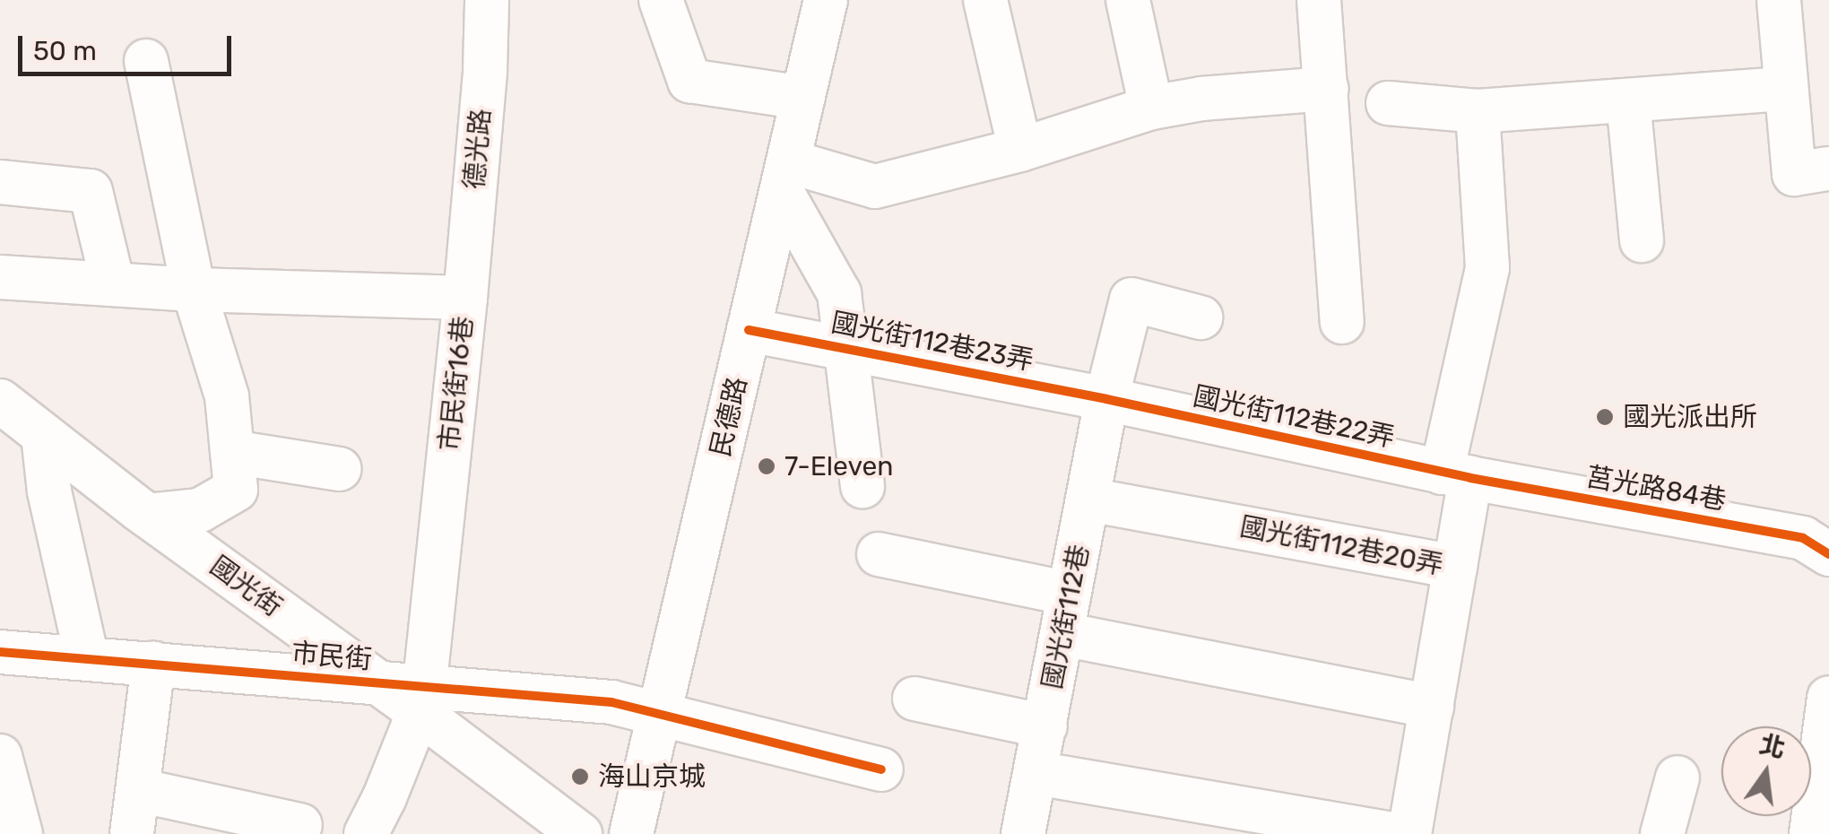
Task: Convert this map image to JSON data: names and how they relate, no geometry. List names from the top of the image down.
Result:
{
  "streets": {
    "street": [
      "德光路",
      "國光街112巷23弄",
      "市民街16巷",
      "民德路",
      "國光街112巷22弄",
      "莒光路84巷",
      "國光街112巷20弄",
      "國光街",
      "國光街112巷",
      "市民街"
    ]
  },
  "crossings": [
    ["德光路", "市民街16巷"],
    ["國光街112巷23弄", "民德路"],
    ["國光街112巷23弄", "國光街112巷22弄"],
    ["國光街112巷23弄", "國光街112巷"],
    ["市民街16巷", "國光街"],
    ["國光街112巷22弄", "莒光路84巷"],
    ["國光街112巷22弄", "國光街112巷"],
    ["國光街112巷20弄", "國光街112巷"],
    ["國光街", "市民街"]
  ],
  "places": ["國光派出所", "7-Eleven", "海山京城"],
  "scale_bar": "50 m",
  "north": "top"
}
